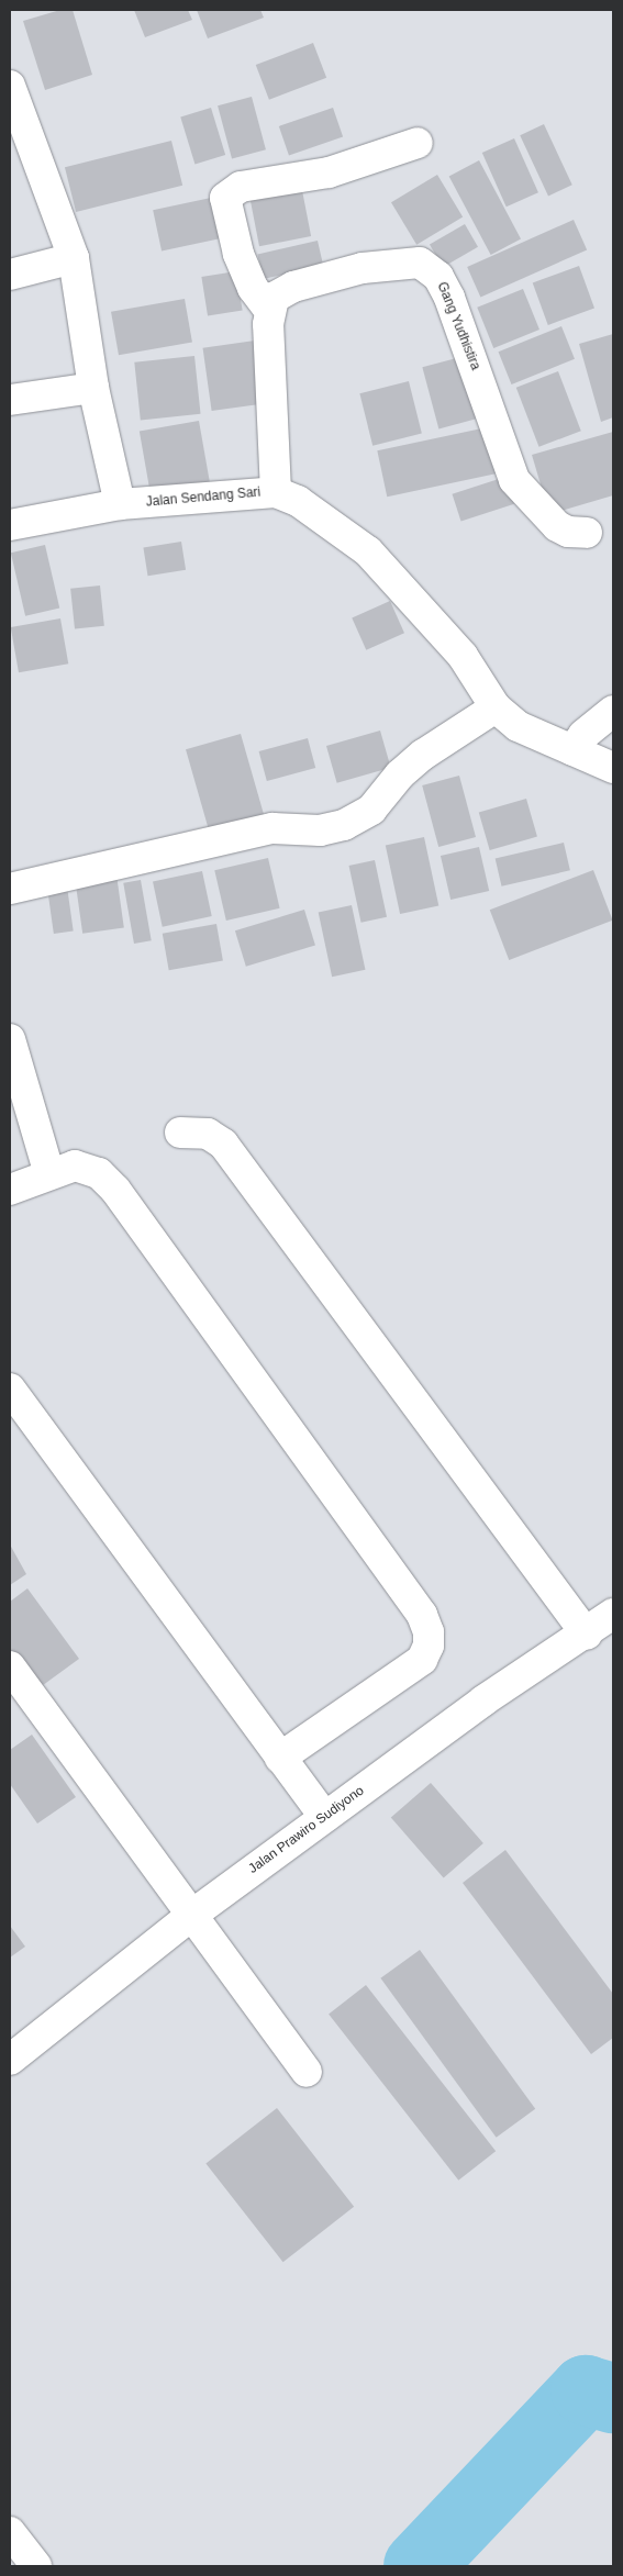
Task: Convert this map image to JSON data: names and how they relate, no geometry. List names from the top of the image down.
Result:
{
  "streets": {
    "street": ["Gang Yudhistira", "Jalan Sendang Sari", "Jalan Prawiro Sudiyono"]
  }
}
